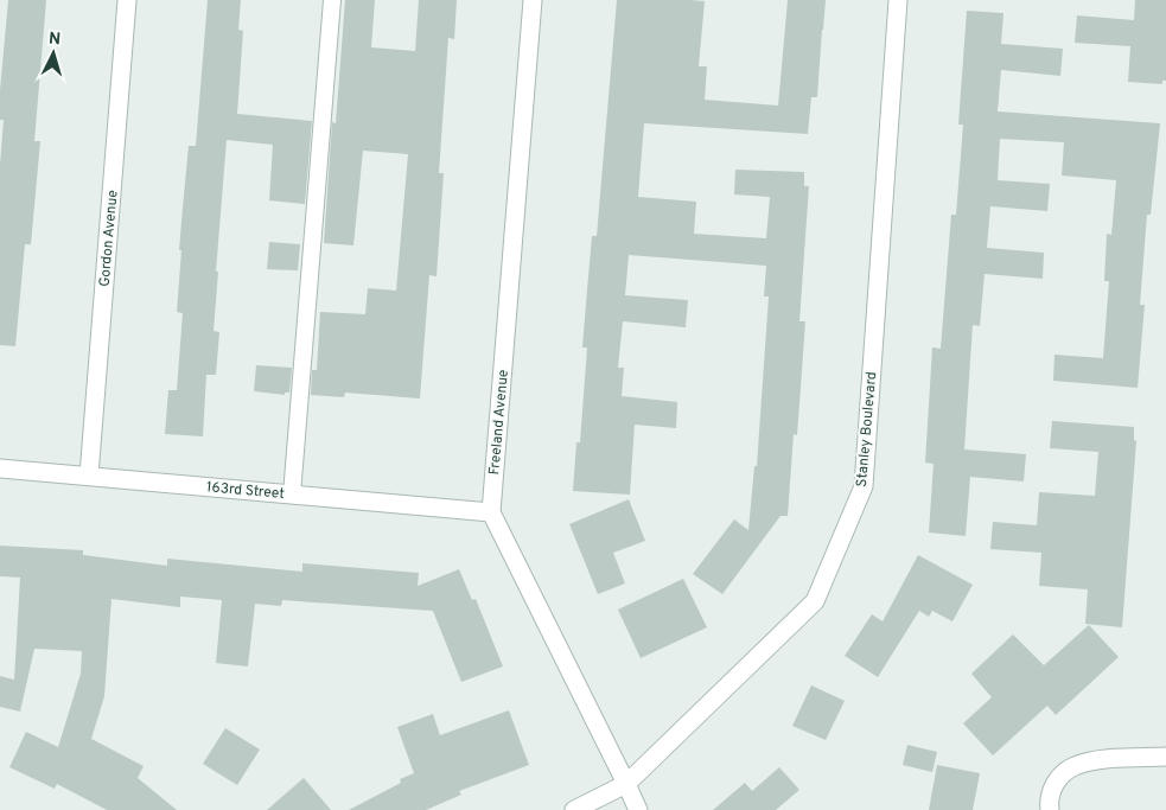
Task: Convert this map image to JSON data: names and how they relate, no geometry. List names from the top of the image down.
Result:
{
  "streets": {
    "street": [
      "Gordon Avenue",
      "Freeland Avenue",
      "Stanley Boulevard",
      "163rd Street"
    ]
  },
  "crossings": [
    ["Gordon Avenue", "163rd Street"],
    ["Freeland Avenue", "163rd Street"]
  ],
  "north": "top"
}
